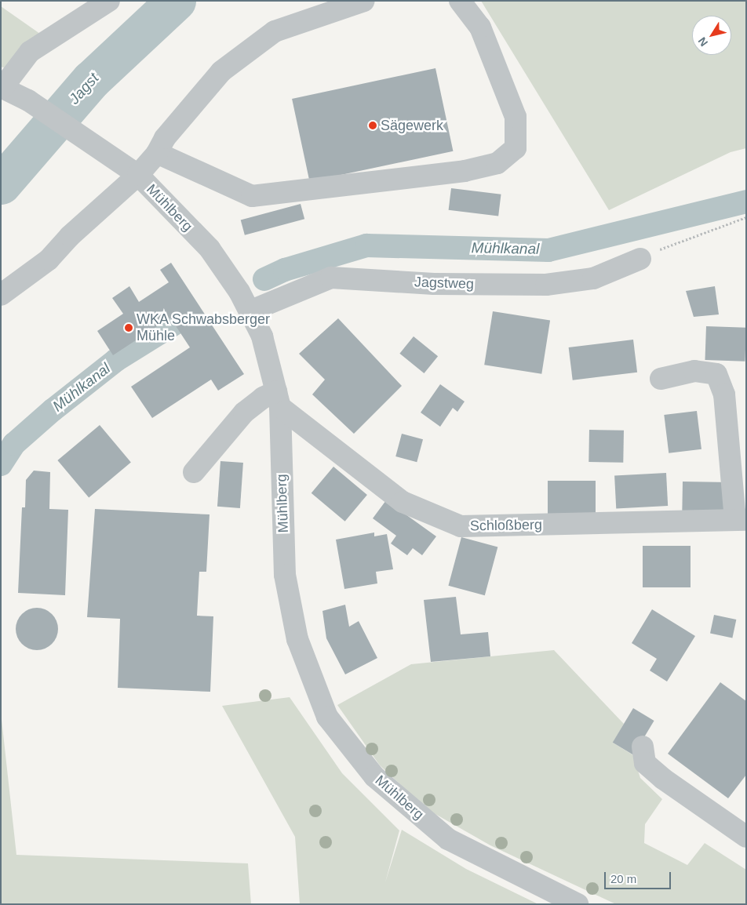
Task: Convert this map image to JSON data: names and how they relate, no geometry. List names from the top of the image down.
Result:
{
  "streets": {
    "street": ["Mühlberg", "Jagstweg", "Schloßberg"]
  },
  "crossings": [
    ["Mühlberg", "Jagstweg"],
    ["Mühlberg", "Schloßberg"]
  ],
  "water": ["Jagst", "Mühlkanal"],
  "places": ["Sägewerk", "WKA Schwabsberger Mühle"],
  "scale_bar": "20 m",
  "north": "bottom left"
}
